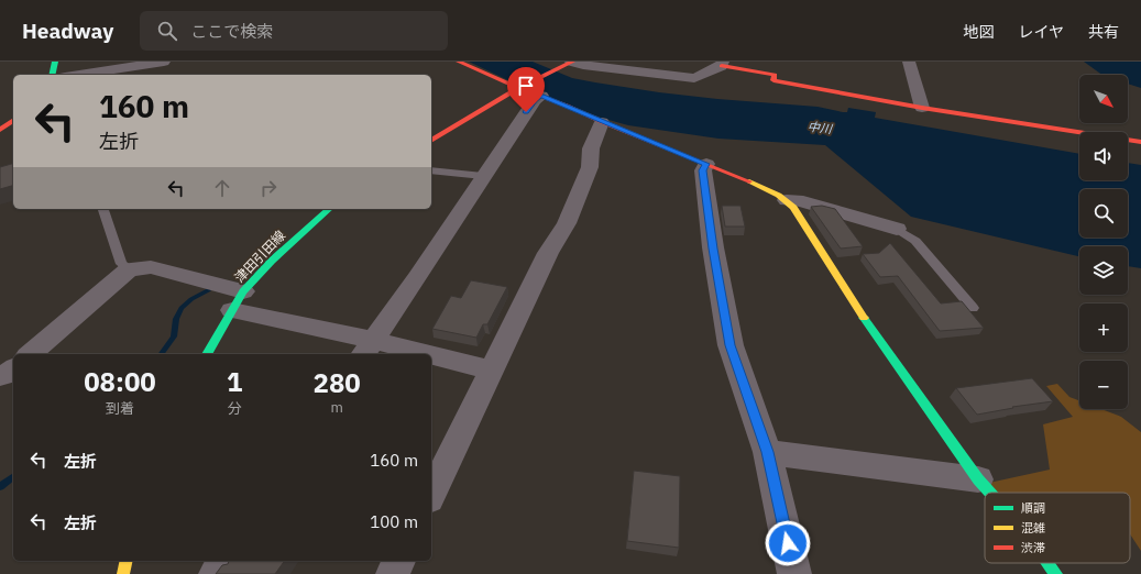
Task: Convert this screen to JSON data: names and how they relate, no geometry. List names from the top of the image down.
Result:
{
  "streets": {
    "street": ["津田引田線"]
  },
  "water": ["中川"],
  "legend": ["順調", "混雑", "渋滞"],
  "north": "bottom right",
  "page": {
    "header": "Headway",
    "search": "ここで検索",
    "nav": ["地図", "レイヤ", "共有"],
    "map_buttons": ["+", "−"],
    "turn": ["160 m", "左折"],
    "eta": [
      "08:00",
      "到着",
      "1",
      "分",
      "280",
      "m"
    ],
    "list": [
      {
        "name": "左折",
        "value": "160 m"
      },
      {
        "name": "左折",
        "value": "100 m"
      }
    ]
  }
}
